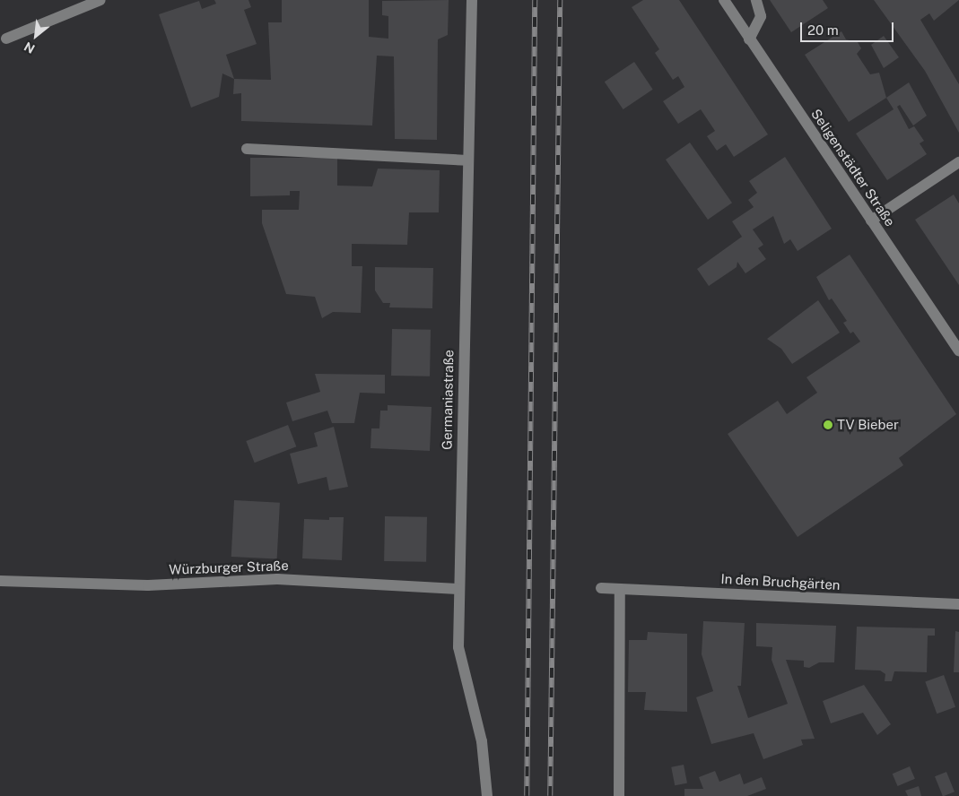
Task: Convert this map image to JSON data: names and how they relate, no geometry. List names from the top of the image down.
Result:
{
  "streets": {
    "street": [
      "Seligenstädter Straße",
      "Germaniastraße",
      "Würzburger Straße",
      "In den Bruchgärten"
    ]
  },
  "crossings": [
    ["Germaniastraße", "Würzburger Straße"]
  ],
  "places": ["TV Bieber"],
  "scale_bar": "20 m",
  "north": "bottom left"
}
